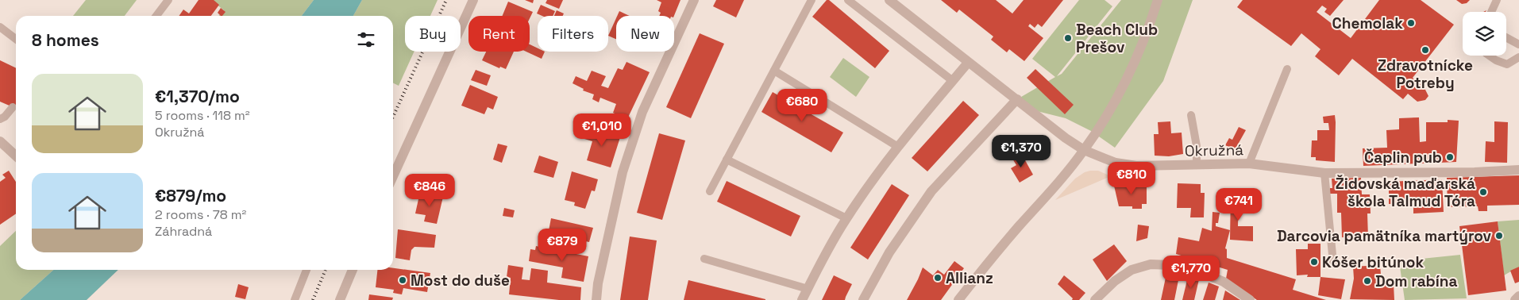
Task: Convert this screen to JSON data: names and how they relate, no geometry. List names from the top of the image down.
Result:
{
  "streets": {
    "street": ["Okružná"]
  },
  "places": [
    "Chemolak",
    "Beach Club Prešov",
    "Zdravotnícke Potreby",
    "Čaplin pub",
    "Židovská maďarská škola Talmud Tóra",
    "Darcovia pamätníka martýrov",
    "Kóšer bitúnok",
    "Allianz",
    "Most do duše",
    "Dom rabína"
  ],
  "page": {
    "chip": [
      "Buy",
      "Rent",
      "Filters",
      "New"
    ],
    "heading": "8 homes",
    "list": [
      {
        "name": "€1,370/mo",
        "note": "5 rooms · 118 m² · Okružná"
      },
      {
        "name": "€879/mo",
        "note": "2 rooms · 78 m² · Záhradná"
      }
    ],
    "price": [
      "€680",
      "€1,010",
      "€1,370",
      "€810",
      "€846",
      "€741",
      "€879",
      "€1,770"
    ]
  }
}
